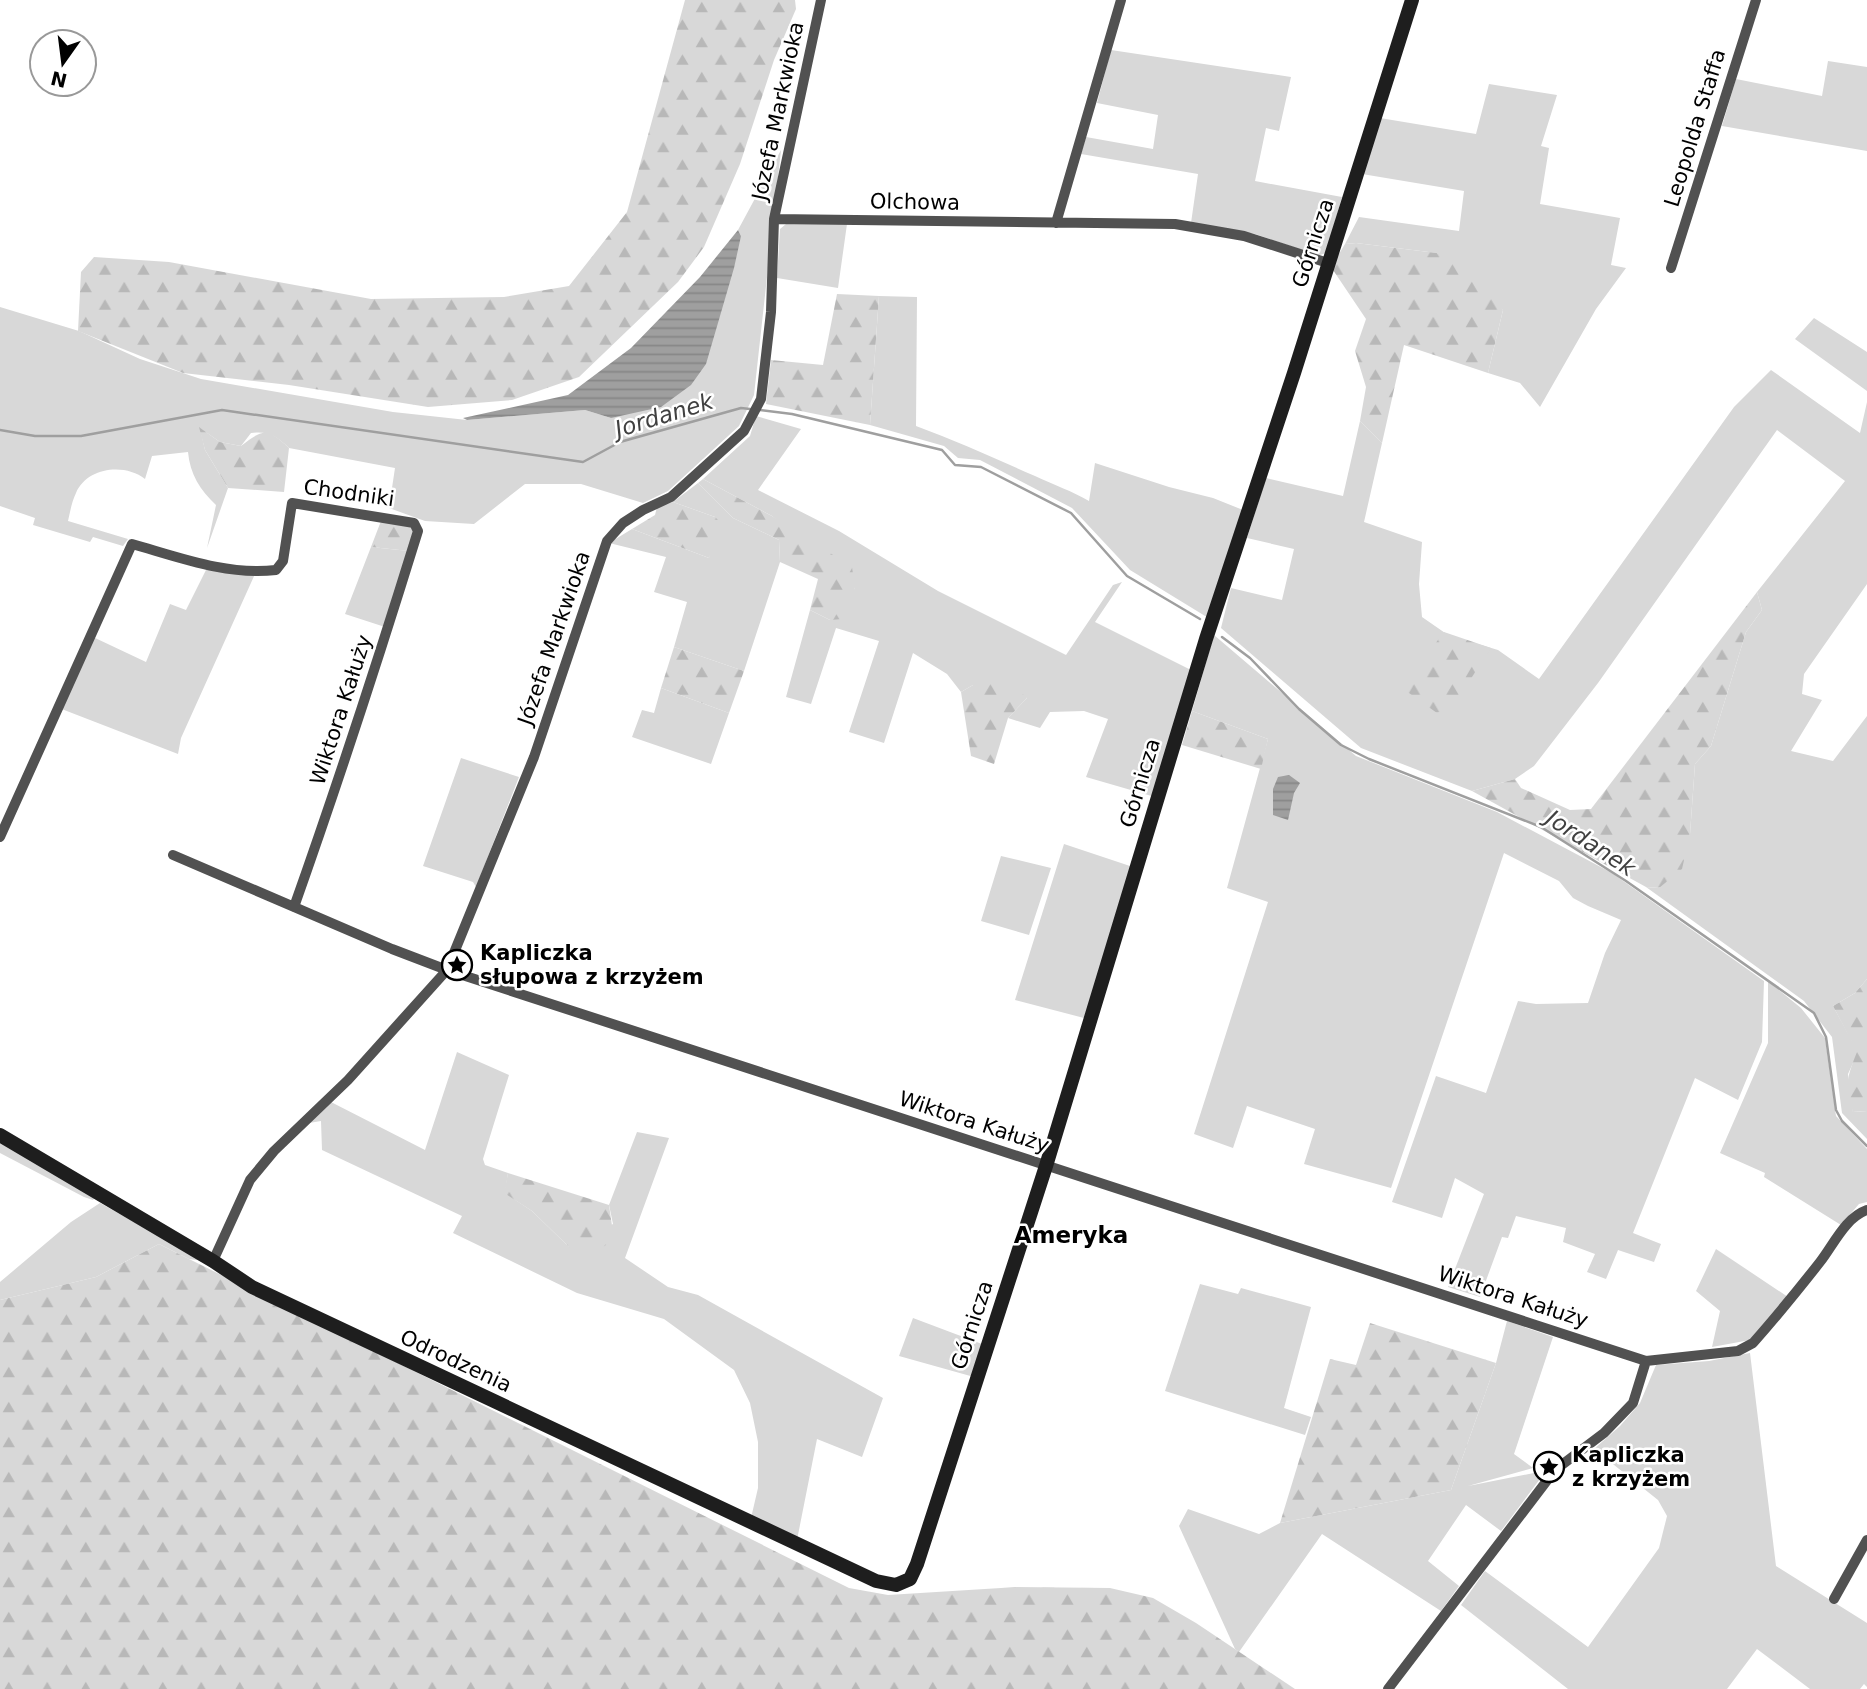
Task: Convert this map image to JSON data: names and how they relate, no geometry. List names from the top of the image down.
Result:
{
  "streets": {
    "street": [
      "Józefa Markwioka",
      "Leopolda Staffa",
      "Olchowa",
      "Górnicza",
      "Chodniki",
      "Wiktora Kałuży",
      "Odrodzenia"
    ]
  },
  "crossings": [
    ["Józefa Markwioka", "Olchowa"],
    ["Józefa Markwioka", "Wiktora Kałuży"],
    ["Józefa Markwioka", "Odrodzenia"],
    ["Olchowa", "Górnicza"],
    ["Górnicza", "Wiktora Kałuży"],
    ["Górnicza", "Odrodzenia"],
    ["Chodniki", "Wiktora Kałuży"]
  ],
  "districts": ["Ameryka"],
  "water": ["Jordanek"],
  "places": {
    "place": ["Kapliczka słupowa z krzyżem", "Kapliczka z krzyżem"]
  },
  "north": "bottom"
}
